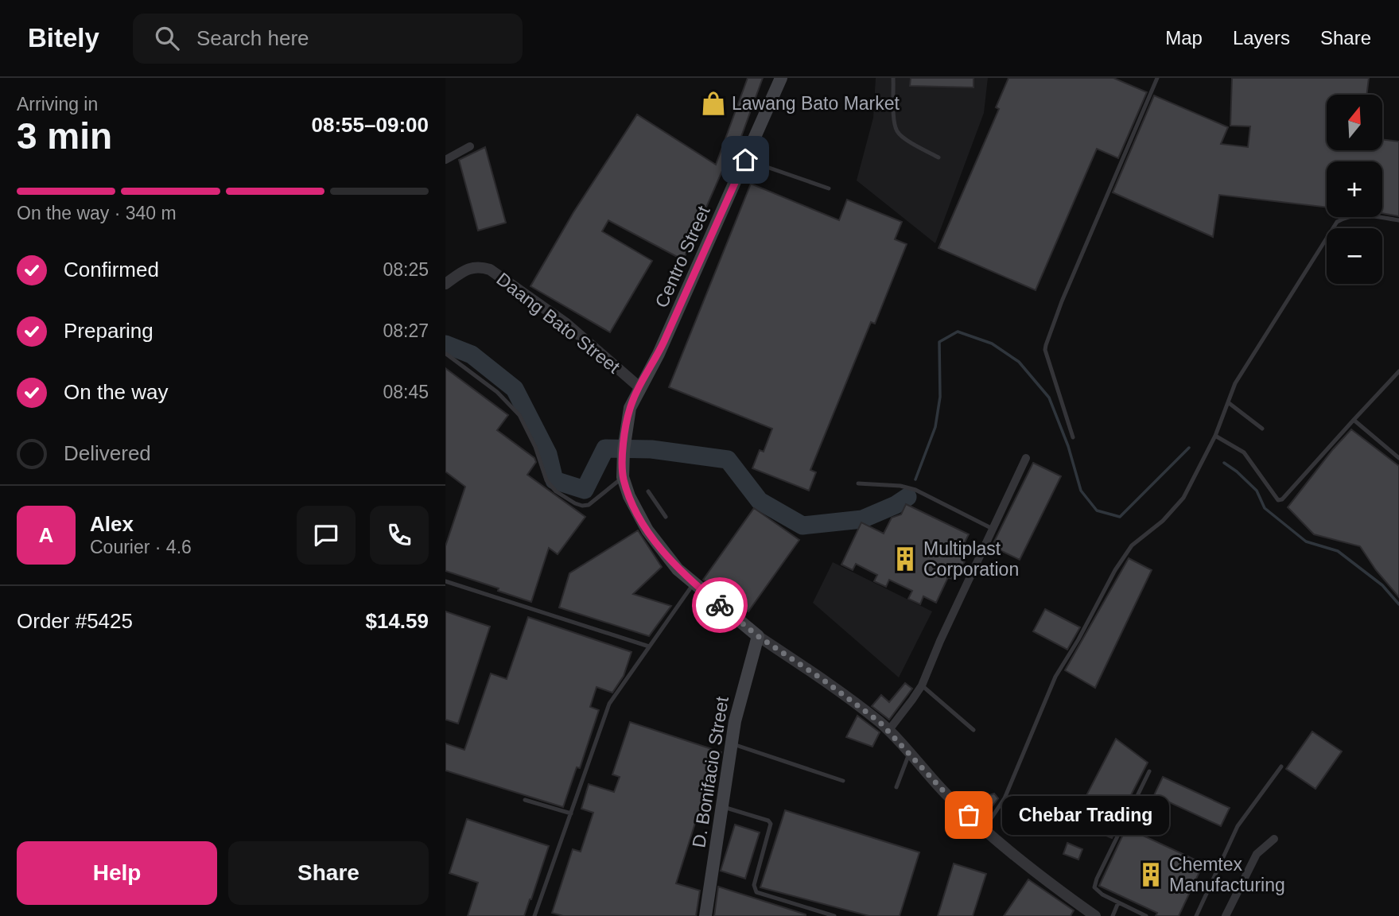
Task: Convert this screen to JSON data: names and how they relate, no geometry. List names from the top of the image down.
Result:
{
  "streets": {
    "main road": ["Centro Street", "D. Bonifacio Street"],
    "street": ["Daang Bato Street"]
  },
  "crossings": [
    ["Centro Street", "Daang Bato Street"]
  ],
  "places": {
    "shop": ["Lawang Bato Market"],
    "building": ["Multiplast Corporation", "Chemtex Manufacturing"],
    "other": ["Chebar Trading"]
  },
  "north": "top",
  "page": {
    "header": "Bitely",
    "search": "Search here",
    "nav": ["Map", "Layers", "Share"],
    "heading": ["3 min", "Arriving in", "08:55–09:00"],
    "panel": [
      "Alex",
      "Courier · 4.6",
      "Order #5425",
      "$14.59"
    ],
    "map_buttons": ["+", "−"],
    "bar": "On the way · 340 m",
    "list": [
      ["Confirmed", "08:25"],
      ["Preparing", "08:27"],
      ["On the way", "08:45"],
      "Delivered"
    ],
    "round": "A",
    "bubble": "Chebar Trading",
    "buttons": ["Help", "Share"]
  }
}
